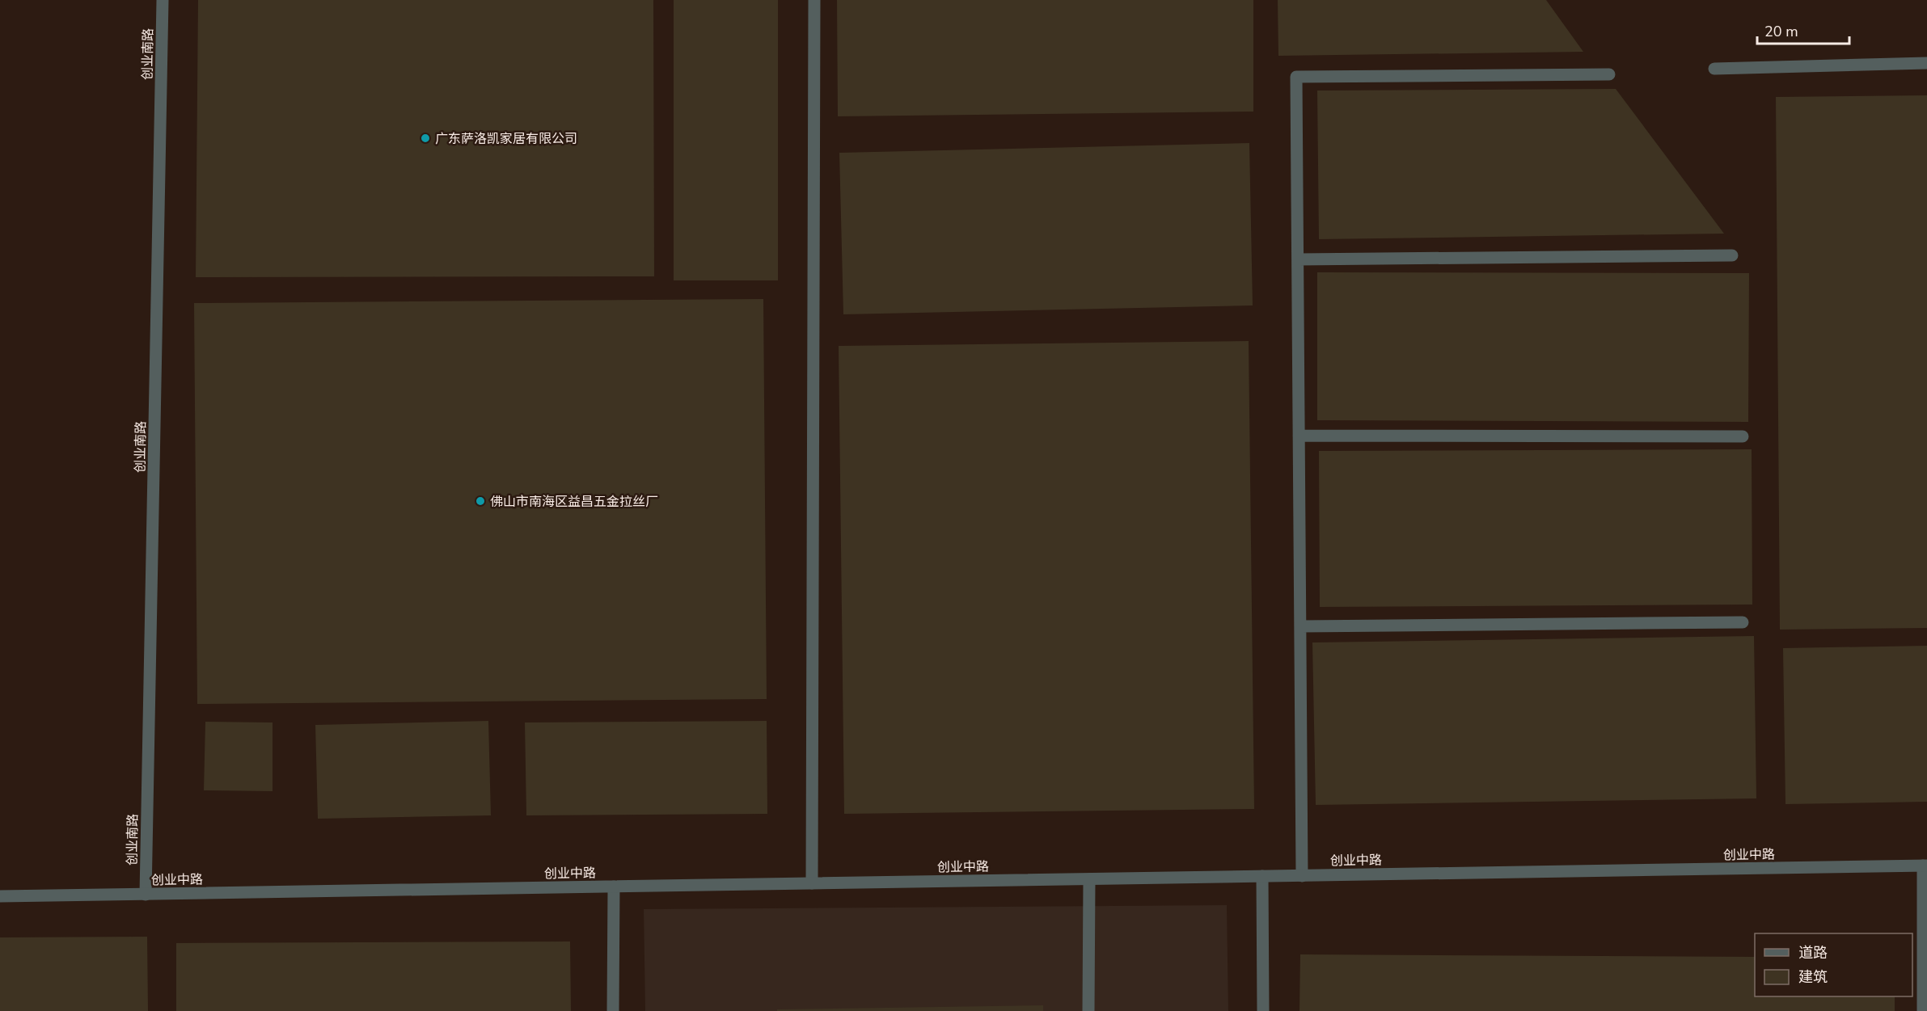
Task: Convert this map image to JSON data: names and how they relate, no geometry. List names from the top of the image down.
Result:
{
  "streets": {
    "street": ["创业南路", "创业中路"]
  },
  "crossings": [
    ["创业南路", "创业中路"]
  ],
  "places": ["广东萨洛凯家居有限公司", "佛山市南海区益昌五金拉丝厂"],
  "legend": ["道路", "建筑"],
  "scale_bar": "20 m"
}
